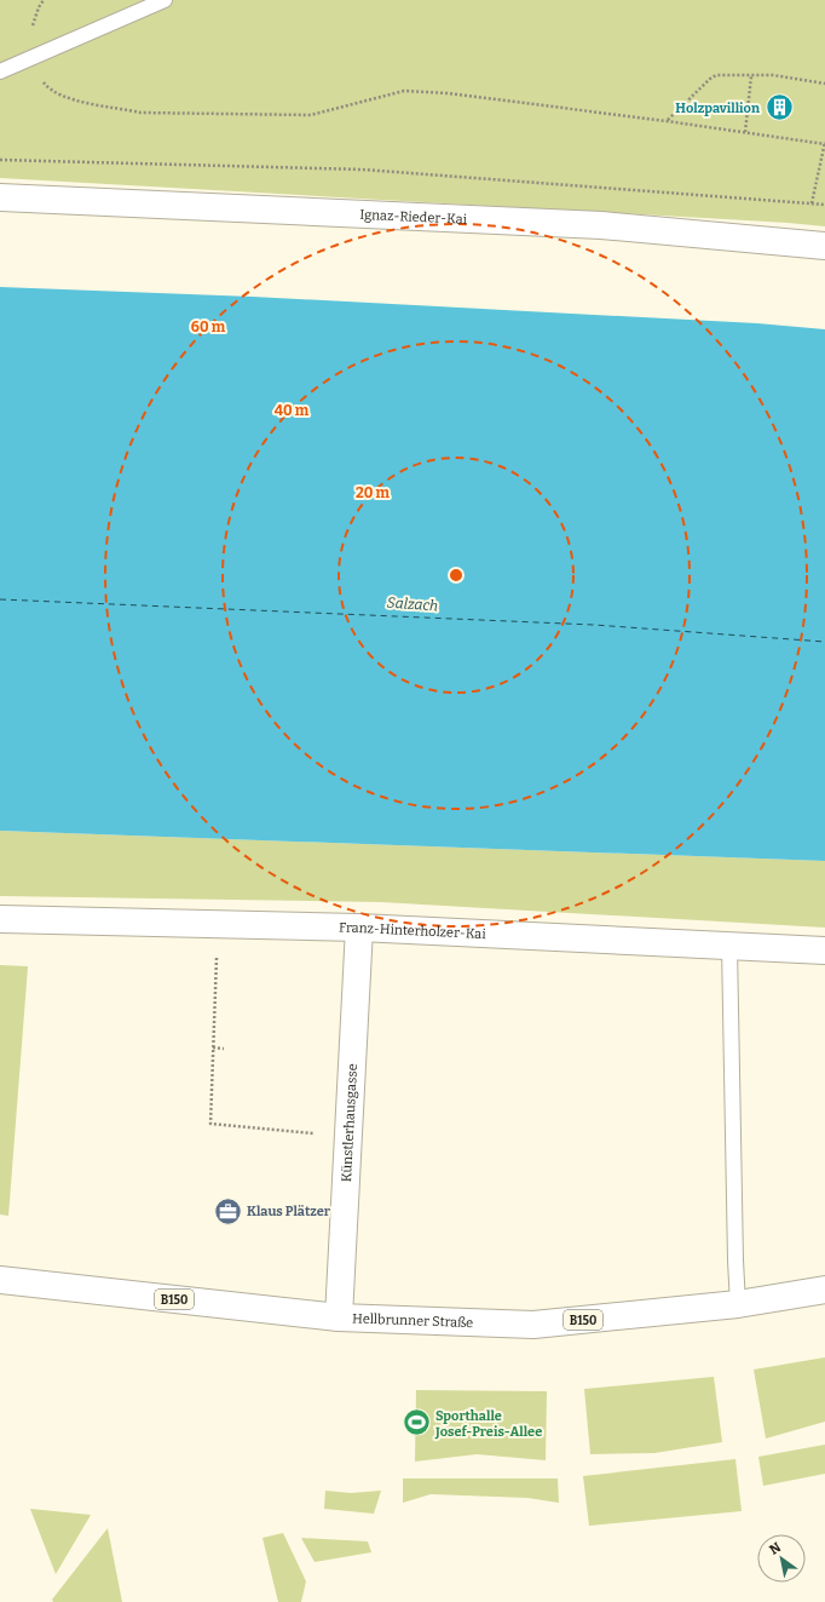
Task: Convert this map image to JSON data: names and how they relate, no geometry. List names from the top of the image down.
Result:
{
  "streets": {
    "street": [
      "Ignaz-Rieder-Kai",
      "Franz-Hinterholzer-Kai",
      "Künstlerhausgasse",
      "B150",
      "Hellbrunner Straße"
    ]
  },
  "crossings": [
    ["Franz-Hinterholzer-Kai", "Künstlerhausgasse"],
    ["Künstlerhausgasse", "Hellbrunner Straße"]
  ],
  "water": ["Salzach"],
  "places": {
    "building": ["Holzpavillion"],
    "office": ["Klaus Plätzer"],
    "sports": ["Sporthalle Josef-Preis-Allee"]
  },
  "north": "top left",
  "rings": ["60 m", "40 m", "20 m"]
}
